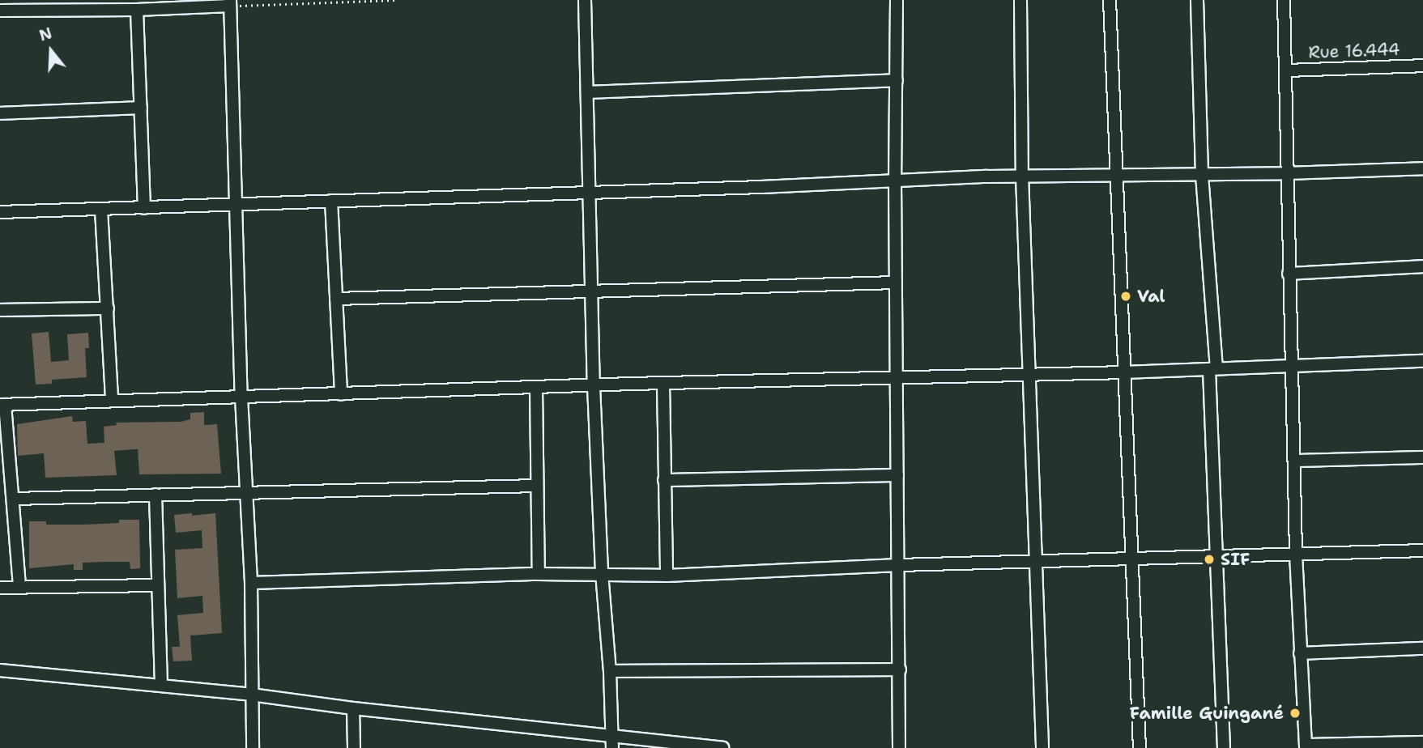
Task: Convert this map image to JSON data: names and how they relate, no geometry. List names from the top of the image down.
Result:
{
  "streets": {
    "street": ["Rue 16.444"]
  },
  "places": ["Val", "SIF", "Famille Guingané"],
  "north": "top"
}
